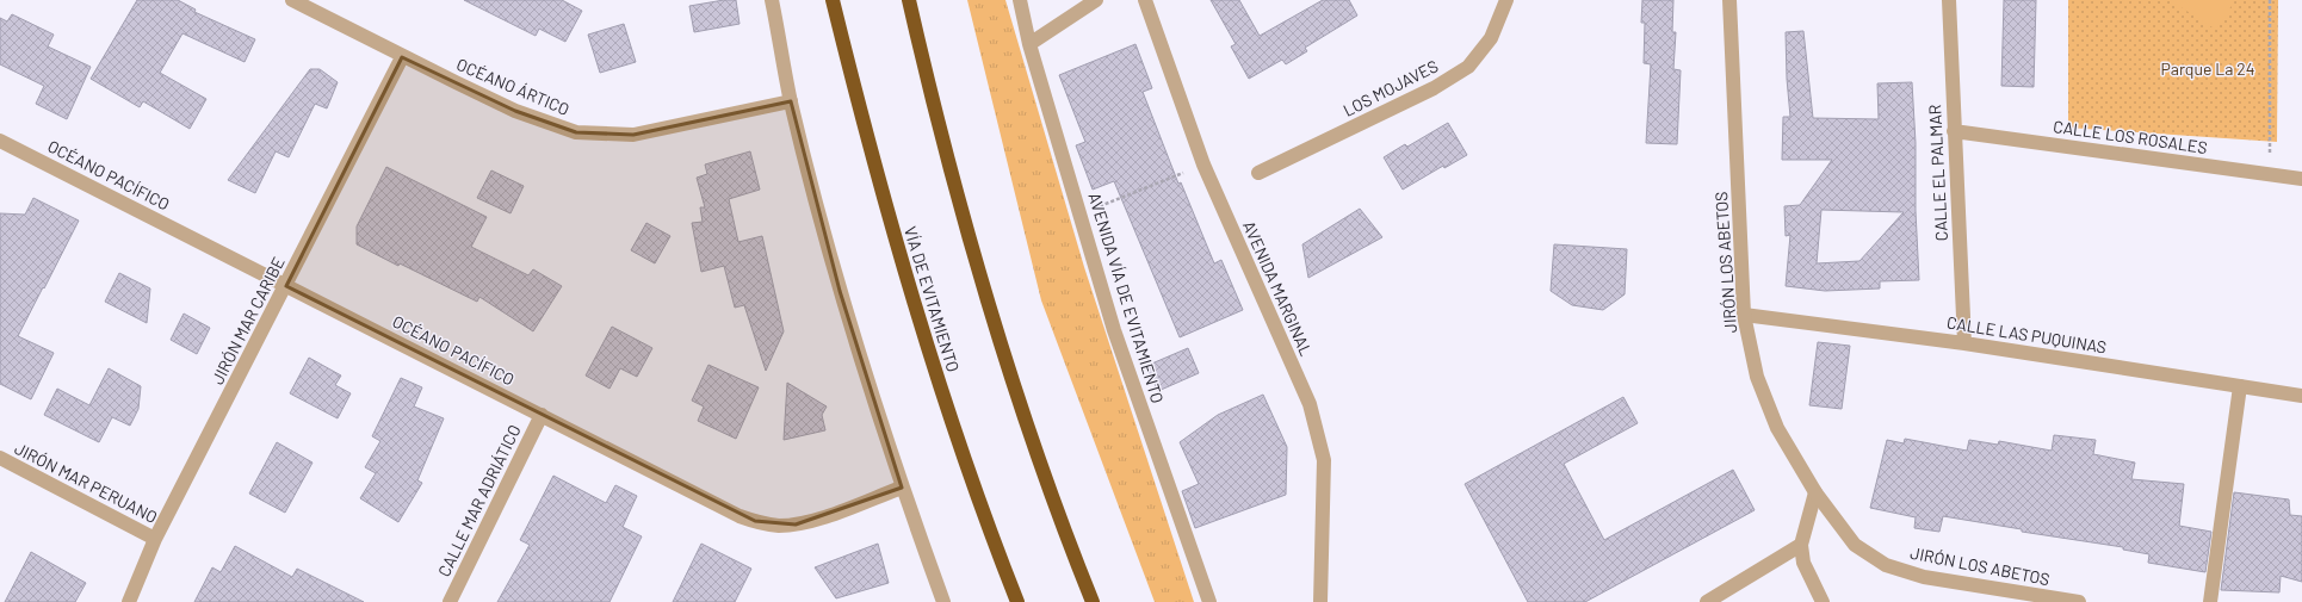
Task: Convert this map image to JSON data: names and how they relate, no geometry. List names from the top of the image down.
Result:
{
  "streets": {
    "highway": ["VÍA DE EVITAMIENTO"],
    "street": [
      "OCÉANO ÁRTICO",
      "LOS MOJAVES",
      "CALLE LOS ROSALES",
      "CALLE EL PALMAR",
      "OCÉANO PACÍFICO",
      "JIRÓN LOS ABETOS",
      "AVENIDA MARGINAL",
      "AVENIDA VÍA DE EVITAMIENTO",
      "JIRÓN MAR CARIBE",
      "CALLE LAS PUQUINAS",
      "JIRÓN MAR PERUANO",
      "CALLE MAR ADRIÁTICO"
    ]
  },
  "crossings": [
    ["OCÉANO ÁRTICO", "JIRÓN MAR CARIBE"],
    ["CALLE LOS ROSALES", "CALLE EL PALMAR"],
    ["CALLE EL PALMAR", "CALLE LAS PUQUINAS"],
    ["OCÉANO PACÍFICO", "JIRÓN MAR CARIBE"],
    ["OCÉANO PACÍFICO", "CALLE MAR ADRIÁTICO"],
    ["JIRÓN LOS ABETOS", "CALLE LAS PUQUINAS"],
    ["JIRÓN MAR CARIBE", "JIRÓN MAR PERUANO"]
  ],
  "parks": ["Parque La 24"]
}
